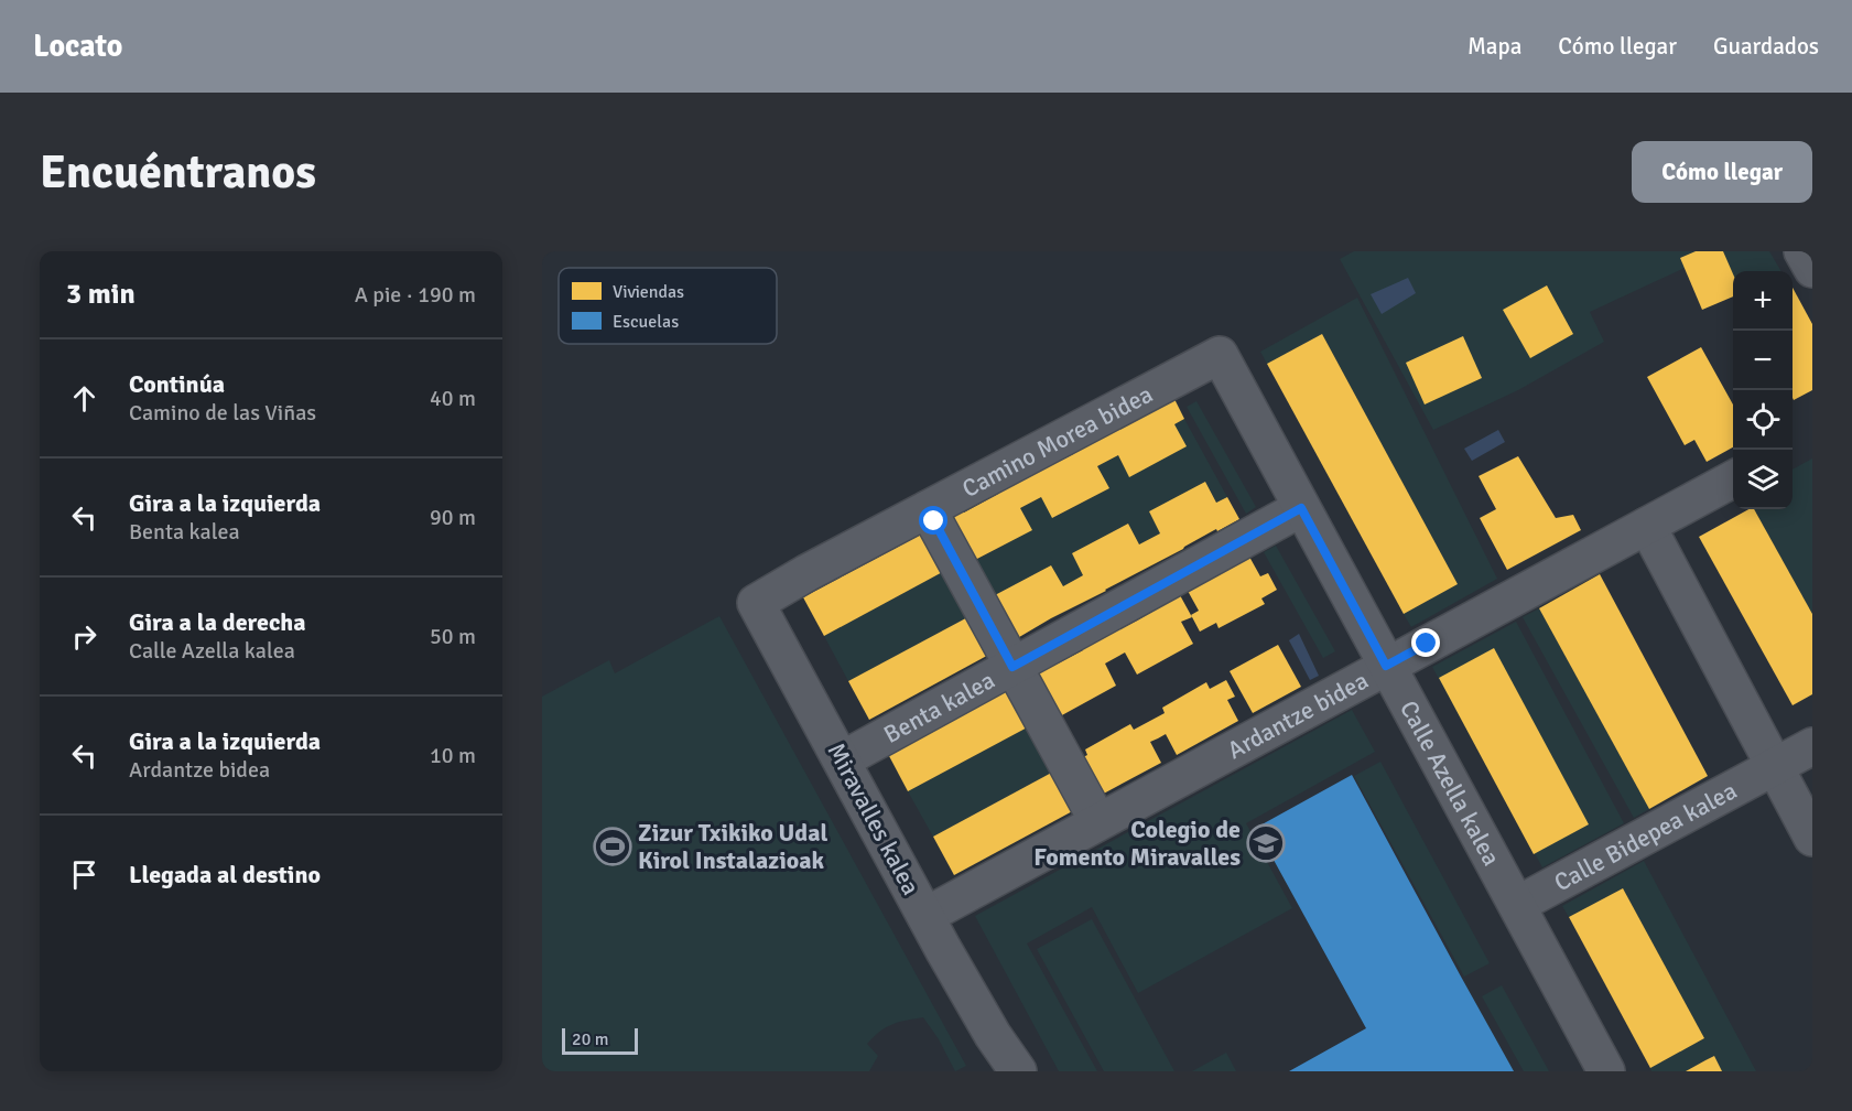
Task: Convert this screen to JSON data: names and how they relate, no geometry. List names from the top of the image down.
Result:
{
  "streets": {
    "street": [
      "Camino Morea bidea",
      "Benta kalea",
      "Ardantze bidea",
      "Calle Azella kalea",
      "Miravalles kalea",
      "Calle Bidepea kalea"
    ]
  },
  "crossings": [
    ["Camino Morea bidea", "Calle Azella kalea"],
    ["Camino Morea bidea", "Miravalles kalea"],
    ["Benta kalea", "Calle Azella kalea"],
    ["Ardantze bidea", "Calle Azella kalea"],
    ["Ardantze bidea", "Miravalles kalea"],
    ["Calle Azella kalea", "Calle Bidepea kalea"]
  ],
  "places": {
    "school or university": ["Colegio de Fomento Miravalles"],
    "sports": ["Zizur Txikiko Udal Kirol Instalazioak"]
  },
  "legend": ["Viviendas", "Escuelas"],
  "scale_bar": "20 m",
  "page": {
    "header": "Locato",
    "nav": ["Mapa", "Cómo llegar", "Guardados"],
    "buttons": "Cómo llegar",
    "title": "Encuéntranos",
    "heading": ["3 min", "A pie · 190 m"],
    "map_buttons": ["+", "−"],
    "list": [
      ["Continúa", "Camino de las Viñas", "40 m"],
      ["Gira a la izquierda", "Benta kalea", "90 m"],
      ["Gira a la derecha", "Calle Azella kalea", "50 m"],
      ["Gira a la izquierda", "Ardantze bidea", "10 m"],
      "Llegada al destino"
    ],
    "scale": "20 m"
  }
}
